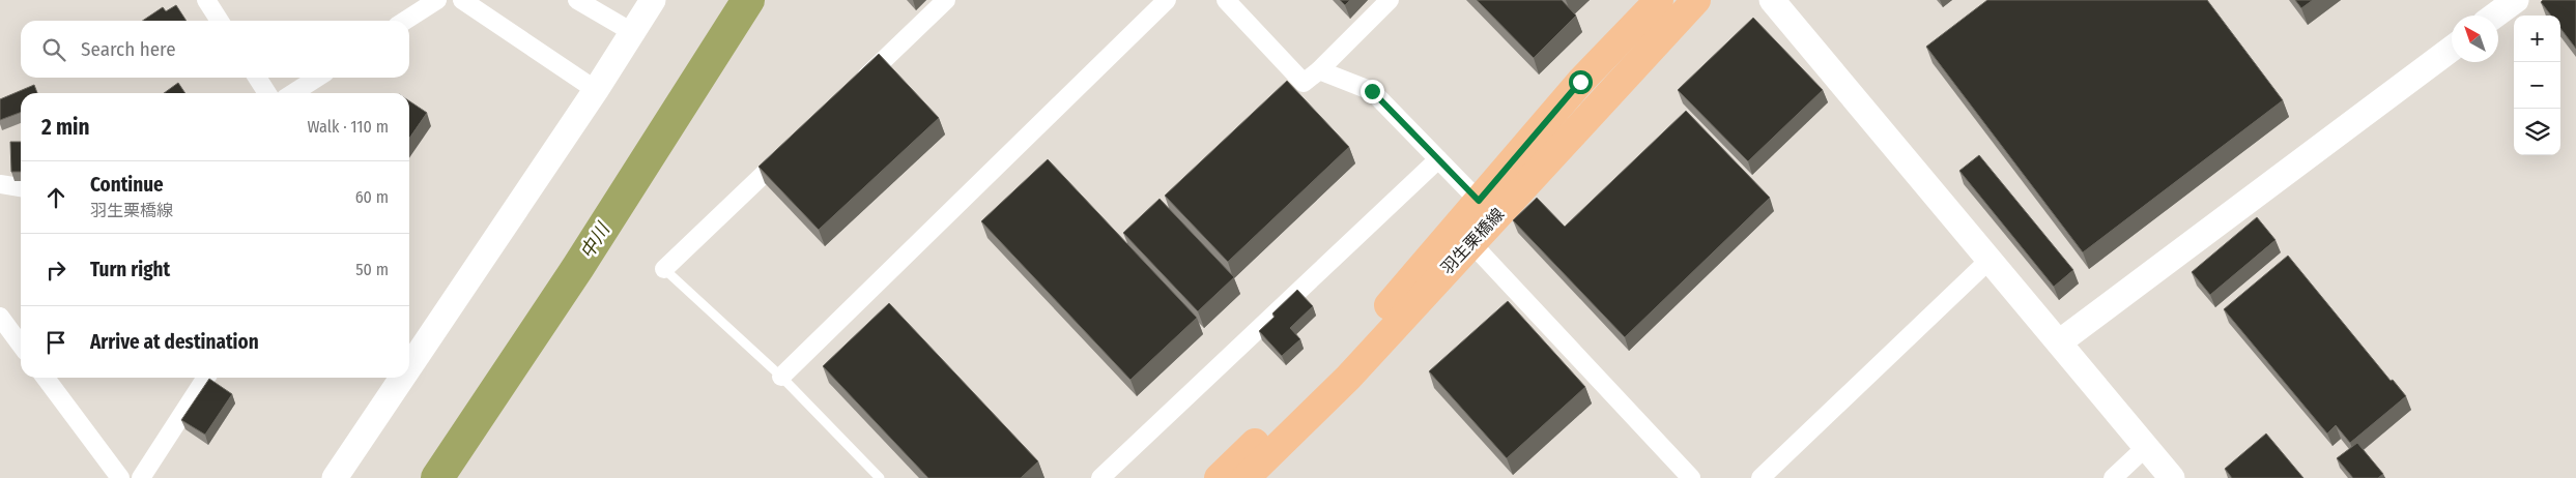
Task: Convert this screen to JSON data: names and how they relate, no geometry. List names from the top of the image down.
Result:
{
  "streets": {
    "main road": ["羽生栗橋線"]
  },
  "water": ["中川"],
  "north": "top left",
  "page": {
    "map_buttons": ["+", "−"],
    "search": "Search here",
    "heading": ["2 min", "Walk · 110 m"],
    "list": [
      ["Continue", "羽生栗橋線", "60 m"],
      ["Turn right", "50 m"],
      "Arrive at destination"
    ]
  }
}
